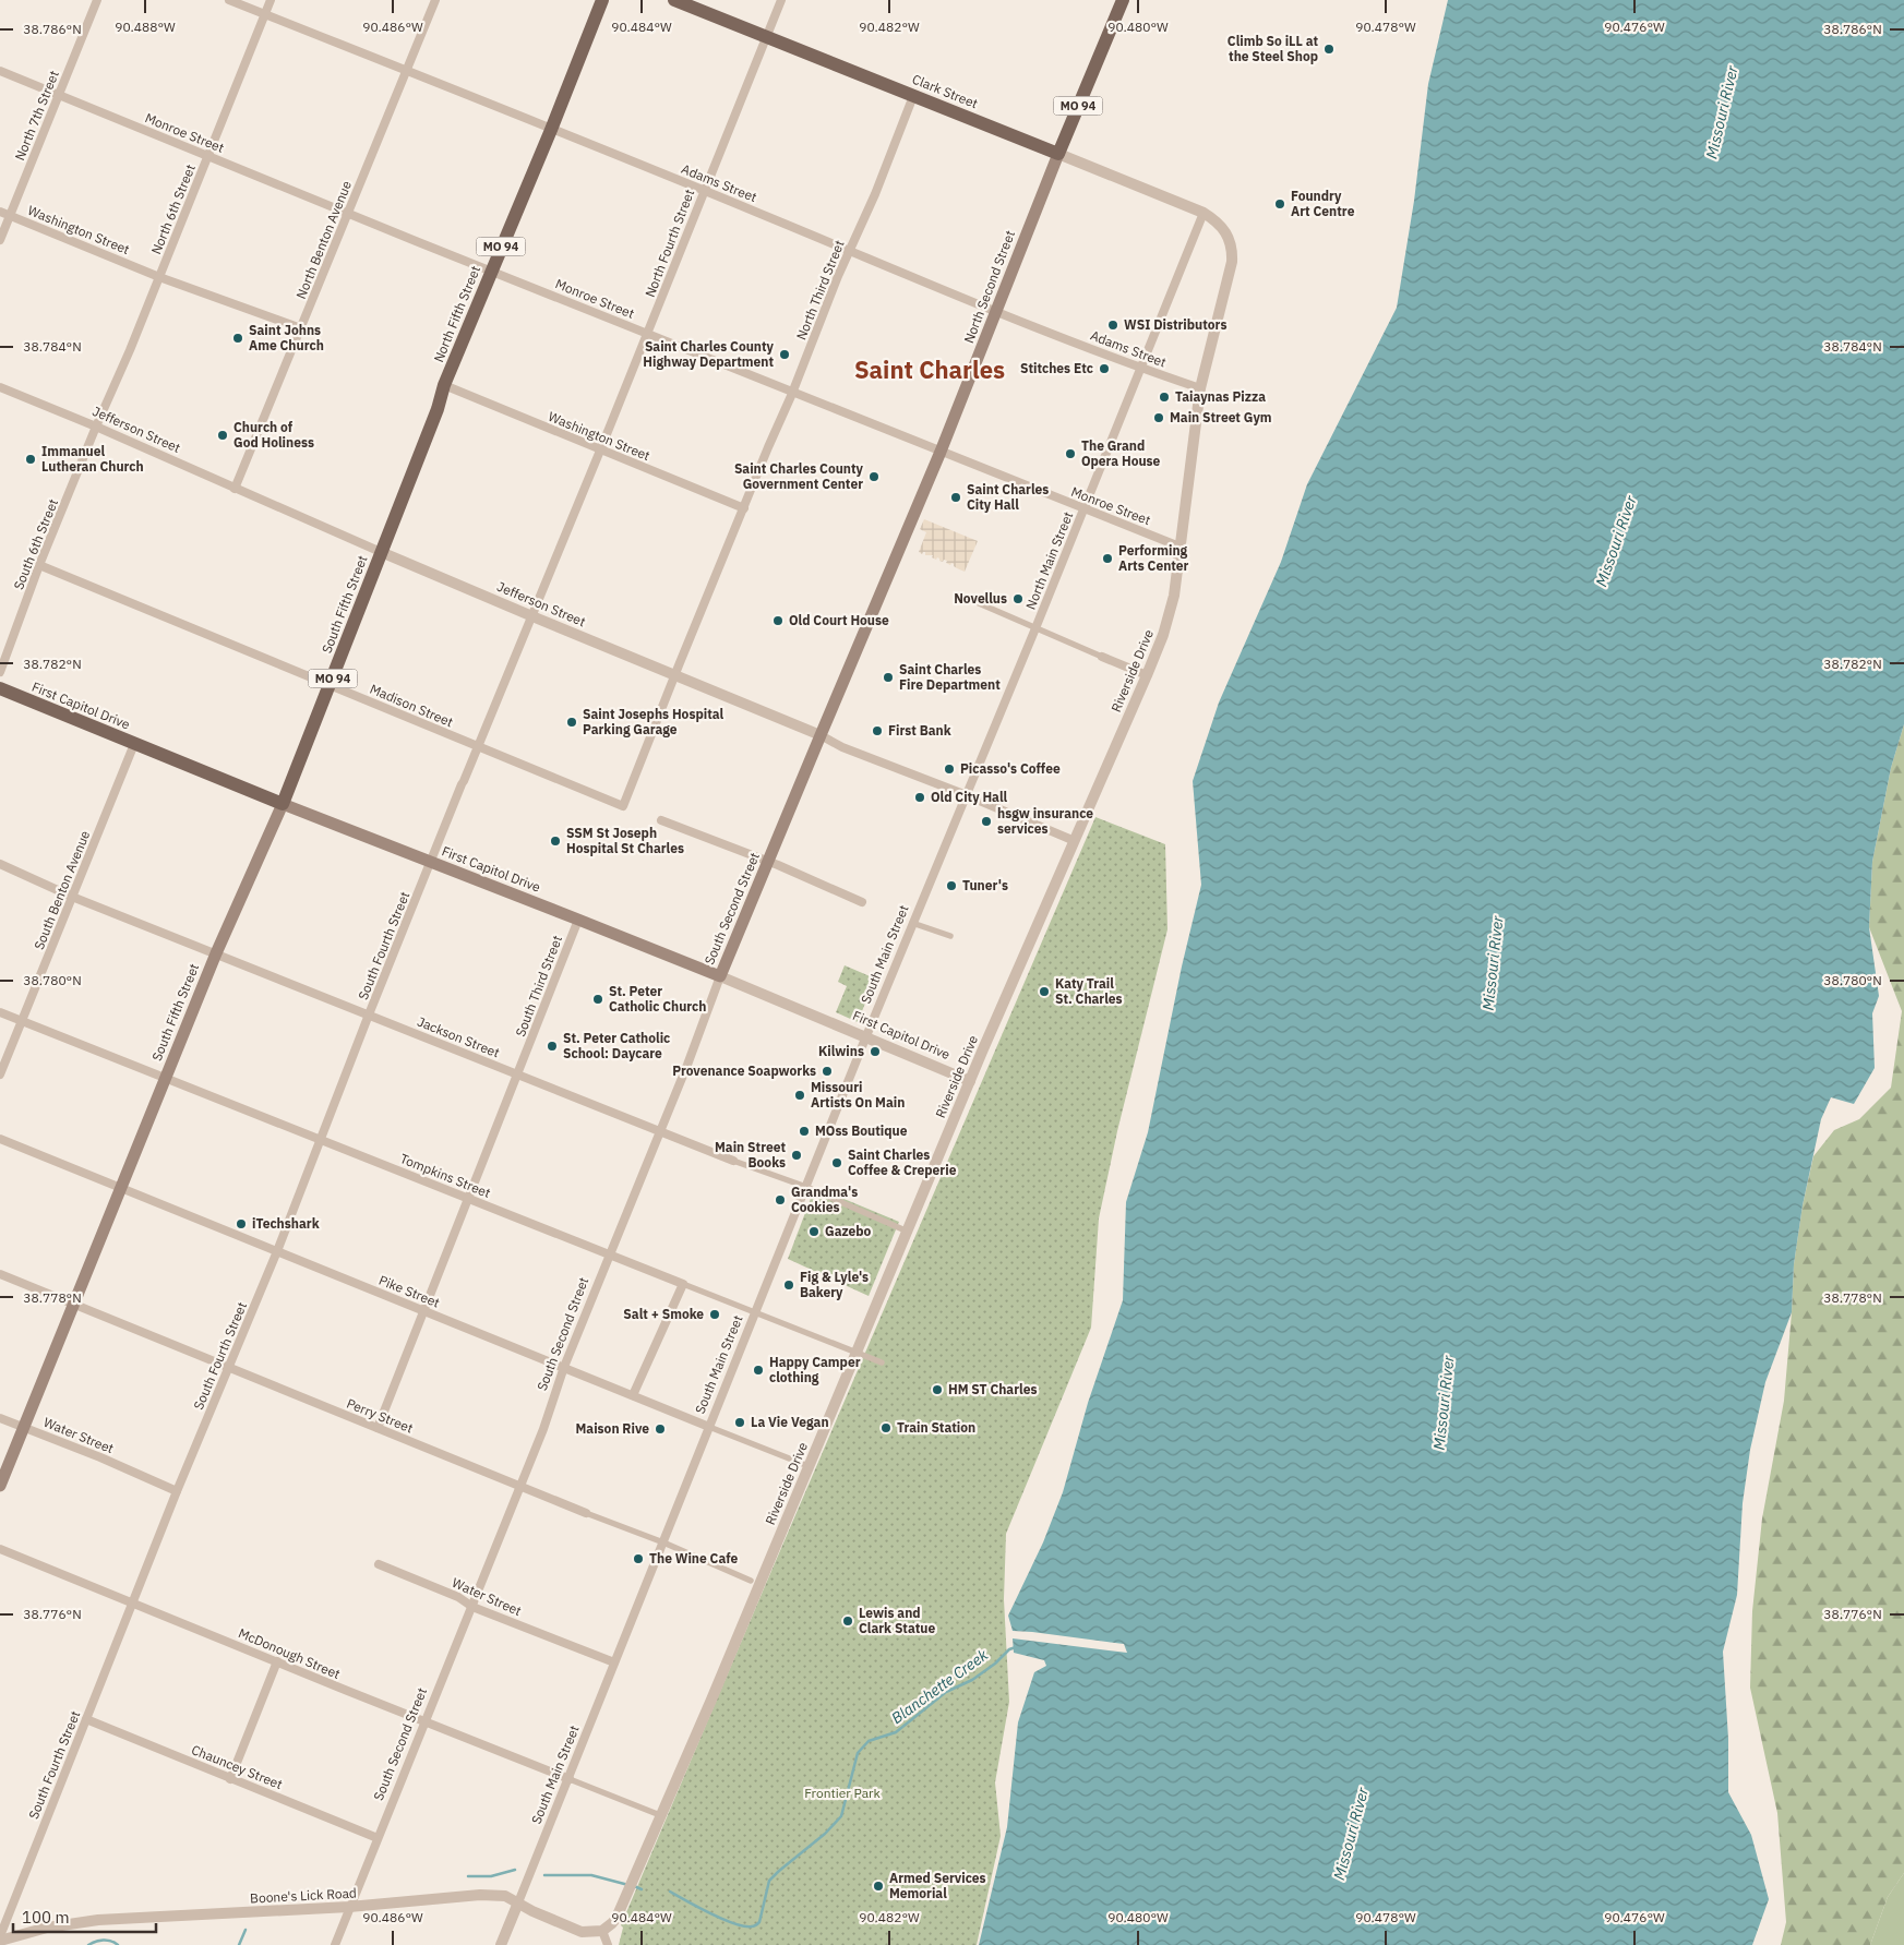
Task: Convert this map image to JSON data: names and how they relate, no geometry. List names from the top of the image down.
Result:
{
  "streets": {
    "main road": [
      "Clark Street",
      "MO 94",
      "North Second Street",
      "North Fifth Street",
      "South Fifth Street",
      "First Capitol Drive",
      "South Second Street"
    ],
    "street": [
      "North 7th Street",
      "Monroe Street",
      "Adams Street",
      "North 6th Street",
      "Washington Street",
      "North Benton Avenue",
      "North Fourth Street",
      "North Third Street",
      "Jefferson Street",
      "South 6th Street",
      "North Main Street",
      "Riverside Drive",
      "Madison Street",
      "South Benton Avenue",
      "South Fourth Street",
      "South Main Street",
      "South Third Street",
      "Jackson Street",
      "Tompkins Street",
      "Pike Street",
      "Perry Street",
      "Water Street",
      "McDonough Street",
      "Chauncey Street",
      "Boone's Lick Road"
    ]
  },
  "crossings": [
    ["Clark Street", "North Fourth Street"],
    ["Clark Street", "North Second Street"],
    ["Clark Street", "North Third Street"],
    ["Clark Street", "North Main Street"],
    ["Clark Street", "Riverside Drive"],
    ["North 7th Street", "Monroe Street"],
    ["North 7th Street", "Washington Street"],
    ["Monroe Street", "North 6th Street"],
    ["Monroe Street", "North Benton Avenue"],
    ["Monroe Street", "North Fourth Street"],
    ["Monroe Street", "North Second Street"],
    ["Monroe Street", "North Third Street"],
    ["Monroe Street", "North Fifth Street"],
    ["Monroe Street", "North Main Street"],
    ["Monroe Street", "Riverside Drive"],
    ["Adams Street", "North 6th Street"],
    ["Adams Street", "North Benton Avenue"],
    ["Adams Street", "North Fourth Street"],
    ["Adams Street", "North Second Street"],
    ["Adams Street", "North Third Street"],
    ["Adams Street", "North Fifth Street"],
    ["Adams Street", "North Main Street"],
    ["Adams Street", "Riverside Drive"],
    ["North 6th Street", "Washington Street"],
    ["North 6th Street", "Jefferson Street"],
    ["North 6th Street", "South 6th Street"],
    ["Washington Street", "North Benton Avenue"],
    ["Washington Street", "North Fourth Street"],
    ["Washington Street", "North Third Street"],
    ["Washington Street", "North Fifth Street"],
    ["North Benton Avenue", "Jefferson Street"],
    ["North Fourth Street", "Jefferson Street"],
    ["North Fourth Street", "South Fourth Street"],
    ["North Second Street", "Jefferson Street"],
    ["North Second Street", "South Second Street"],
    ["North Third Street", "Jefferson Street"],
    ["North Third Street", "Madison Street"],
    ["North Fifth Street", "Jefferson Street"],
    ["North Fifth Street", "South Fifth Street"],
    ["Jefferson Street", "South 6th Street"],
    ["Jefferson Street", "North Main Street"],
    ["Jefferson Street", "South Fifth Street"],
    ["Jefferson Street", "Riverside Drive"],
    ["Jefferson Street", "Madison Street"],
    ["Jefferson Street", "South Second Street"],
    ["Jefferson Street", "South Fourth Street"],
    ["Jefferson Street", "South Main Street"],
    ["South 6th Street", "Madison Street"],
    ["North Main Street", "Riverside Drive"],
    ["North Main Street", "South Main Street"],
    ["South Fifth Street", "First Capitol Drive"],
    ["South Fifth Street", "Madison Street"],
    ["South Fifth Street", "Jackson Street"],
    ["South Fifth Street", "Tompkins Street"],
    ["South Fifth Street", "Pike Street"],
    ["South Fifth Street", "Perry Street"],
    ["South Fifth Street", "Water Street"],
    ["Riverside Drive", "First Capitol Drive"],
    ["Riverside Drive", "Jackson Street"],
    ["Riverside Drive", "Tompkins Street"],
    ["Riverside Drive", "Pike Street"],
    ["Riverside Drive", "Boone's Lick Road"],
    ["First Capitol Drive", "South Benton Avenue"],
    ["First Capitol Drive", "South Second Street"],
    ["First Capitol Drive", "South Fourth Street"],
    ["First Capitol Drive", "South Main Street"],
    ["First Capitol Drive", "South Third Street"],
    ["Madison Street", "South Fourth Street"],
    ["South Benton Avenue", "Jackson Street"],
    ["South Benton Avenue", "Tompkins Street"],
    ["South Second Street", "Jackson Street"],
    ["South Second Street", "Tompkins Street"],
    ["South Second Street", "Pike Street"],
    ["South Second Street", "Perry Street"],
    ["South Second Street", "Water Street"],
    ["South Second Street", "McDonough Street"],
    ["South Second Street", "Chauncey Street"],
    ["South Second Street", "Boone's Lick Road"],
    ["South Fourth Street", "Jackson Street"],
    ["South Fourth Street", "Tompkins Street"],
    ["South Fourth Street", "Pike Street"],
    ["South Fourth Street", "Perry Street"],
    ["South Fourth Street", "Water Street"],
    ["South Fourth Street", "McDonough Street"],
    ["South Fourth Street", "Chauncey Street"],
    ["South Fourth Street", "Boone's Lick Road"],
    ["South Main Street", "Jackson Street"],
    ["South Main Street", "Tompkins Street"],
    ["South Main Street", "Pike Street"],
    ["South Main Street", "Perry Street"],
    ["South Main Street", "Water Street"],
    ["South Main Street", "McDonough Street"],
    ["South Main Street", "Boone's Lick Road"],
    ["South Third Street", "Jackson Street"],
    ["South Third Street", "Tompkins Street"],
    ["South Third Street", "Pike Street"],
    ["South Third Street", "Perry Street"]
  ],
  "districts": ["Saint Charles"],
  "water": ["Missouri River", "Blanchette Creek"],
  "parks": ["Frontier Park"],
  "places": [
    "Climb So iLL at the Steel Shop",
    "Foundry Art Centre",
    "WSI Distributors",
    "Saint Johns Ame Church",
    "Saint Charles County Highway Department",
    "Stitches Etc",
    "Taiaynas Pizza",
    "Main Street Gym",
    "Church of God Holiness",
    "The Grand Opera House",
    "Immanuel Lutheran Church",
    "Saint Charles County Government Center",
    "Saint Charles City Hall",
    "Performing Arts Center",
    "Novellus",
    "Old Court House",
    "Saint Charles Fire Department",
    "Saint Josephs Hospital Parking Garage",
    "First Bank",
    "Picasso's Coffee",
    "Old City Hall",
    "hsgw insurance services",
    "SSM St Joseph Hospital St Charles",
    "Tuner's",
    "Katy Trail St. Charles",
    "St. Peter Catholic Church",
    "St. Peter Catholic School: Daycare",
    "Kilwins",
    "Provenance Soapworks",
    "Missouri Artists On Main",
    "MOss Boutique",
    "Main Street Books",
    "Saint Charles Coffee & Creperie",
    "Grandma's Cookies",
    "iTechshark",
    "Gazebo",
    "Fig & Lyle's Bakery",
    "Salt + Smoke",
    "Happy Camper clothing",
    "HM ST Charles",
    "La Vie Vegan",
    "Train Station",
    "Maison Rive",
    "The Wine Cafe",
    "Lewis and Clark Statue",
    "Armed Services Memorial"
  ],
  "scale_bar": "100 m",
  "coordinates": [
    "90.488°W",
    "90.486°W",
    "90.484°W",
    "90.482°W",
    "90.480°W",
    "90.478°W",
    "90.476°W",
    "38.786°N",
    "38.784°N",
    "38.782°N",
    "38.780°N",
    "38.778°N",
    "38.776°N"
  ]
}
